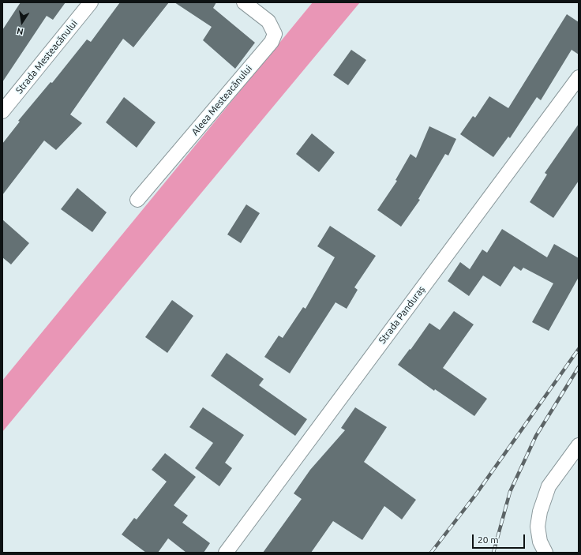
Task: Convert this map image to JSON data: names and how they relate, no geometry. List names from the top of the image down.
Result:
{
  "streets": {
    "street": ["Strada Mesteacănului", "Aleea Mesteacănului", "Strada Panduraș"]
  },
  "scale_bar": "20 m",
  "north": "bottom"
}
